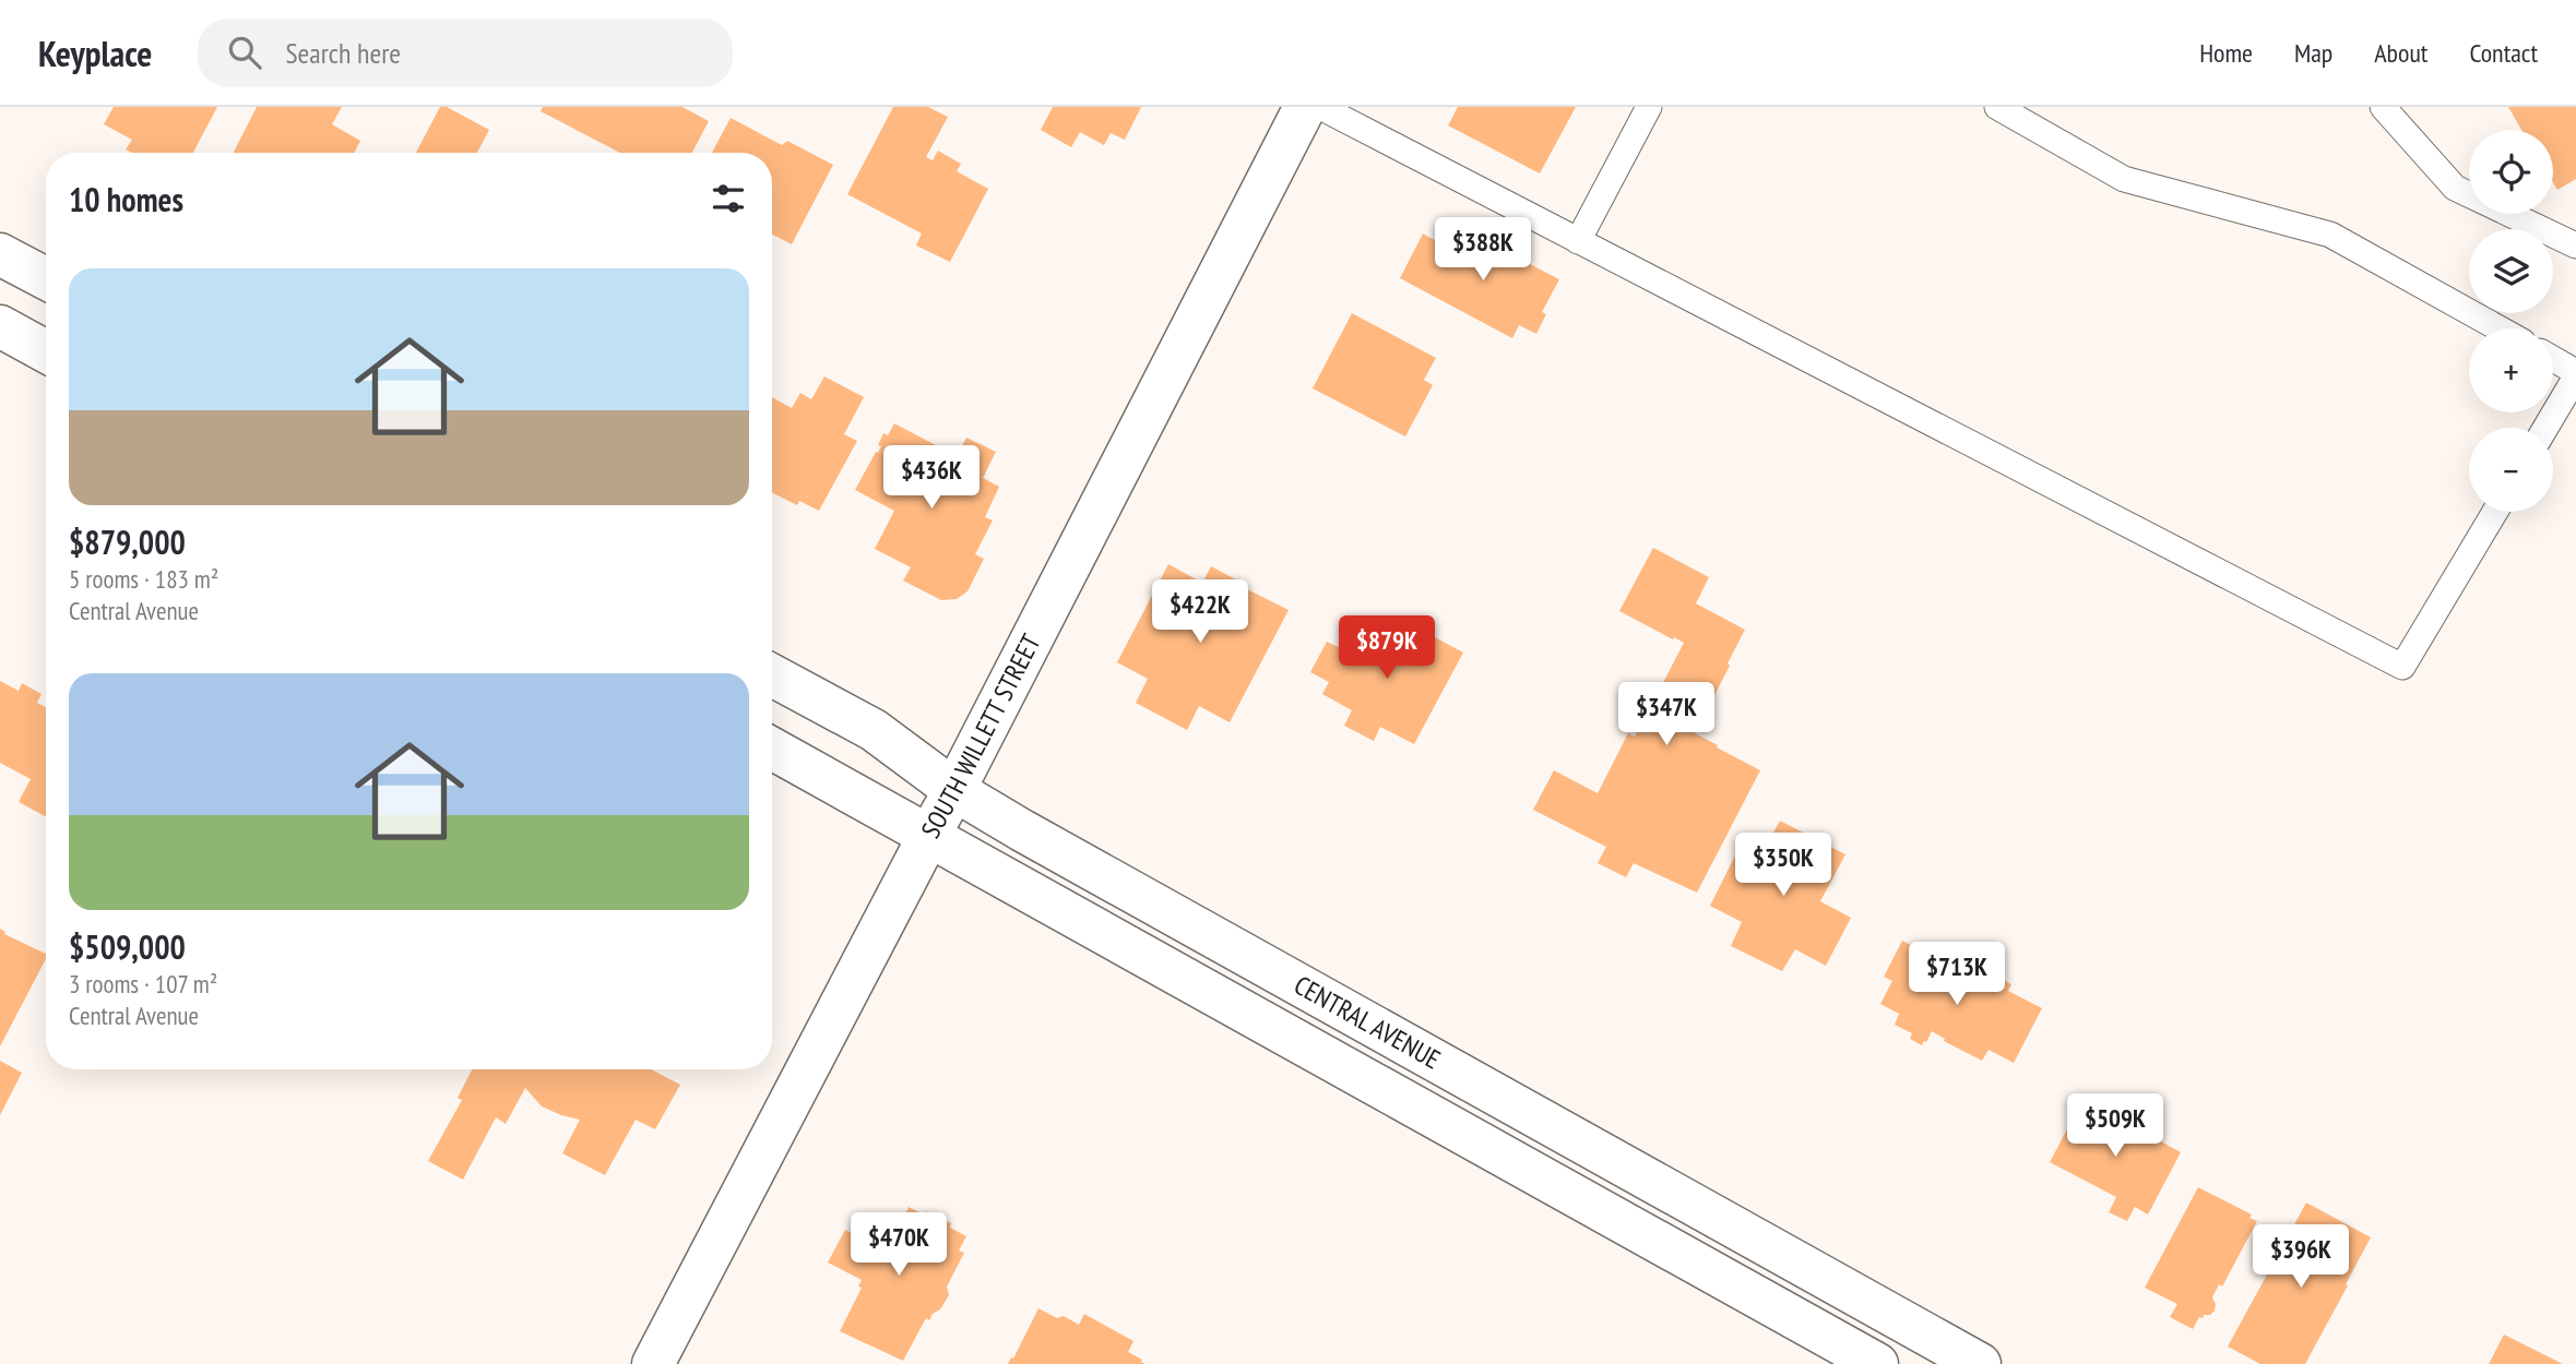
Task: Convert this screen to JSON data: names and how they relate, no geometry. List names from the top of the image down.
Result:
{
  "streets": {
    "main road": ["SOUTH WILLETT STREET", "CENTRAL AVENUE"]
  },
  "crossings": [
    ["SOUTH WILLETT STREET", "CENTRAL AVENUE"]
  ],
  "page": {
    "header": "Keyplace",
    "search": "Search here",
    "nav": [
      "Home",
      "Map",
      "About",
      "Contact"
    ],
    "map_buttons": ["+", "−"],
    "heading": "10 homes",
    "price": [
      "$388K",
      "$436K",
      "$422K",
      "$879K",
      "$347K",
      "$350K",
      "$713K",
      "$509K",
      "$470K",
      "$396K"
    ],
    "list": [
      {
        "name": "$879,000",
        "note": "5 rooms · 183 m² · Central Avenue"
      },
      {
        "name": "$509,000",
        "note": "3 rooms · 107 m² · Central Avenue"
      }
    ]
  }
}
